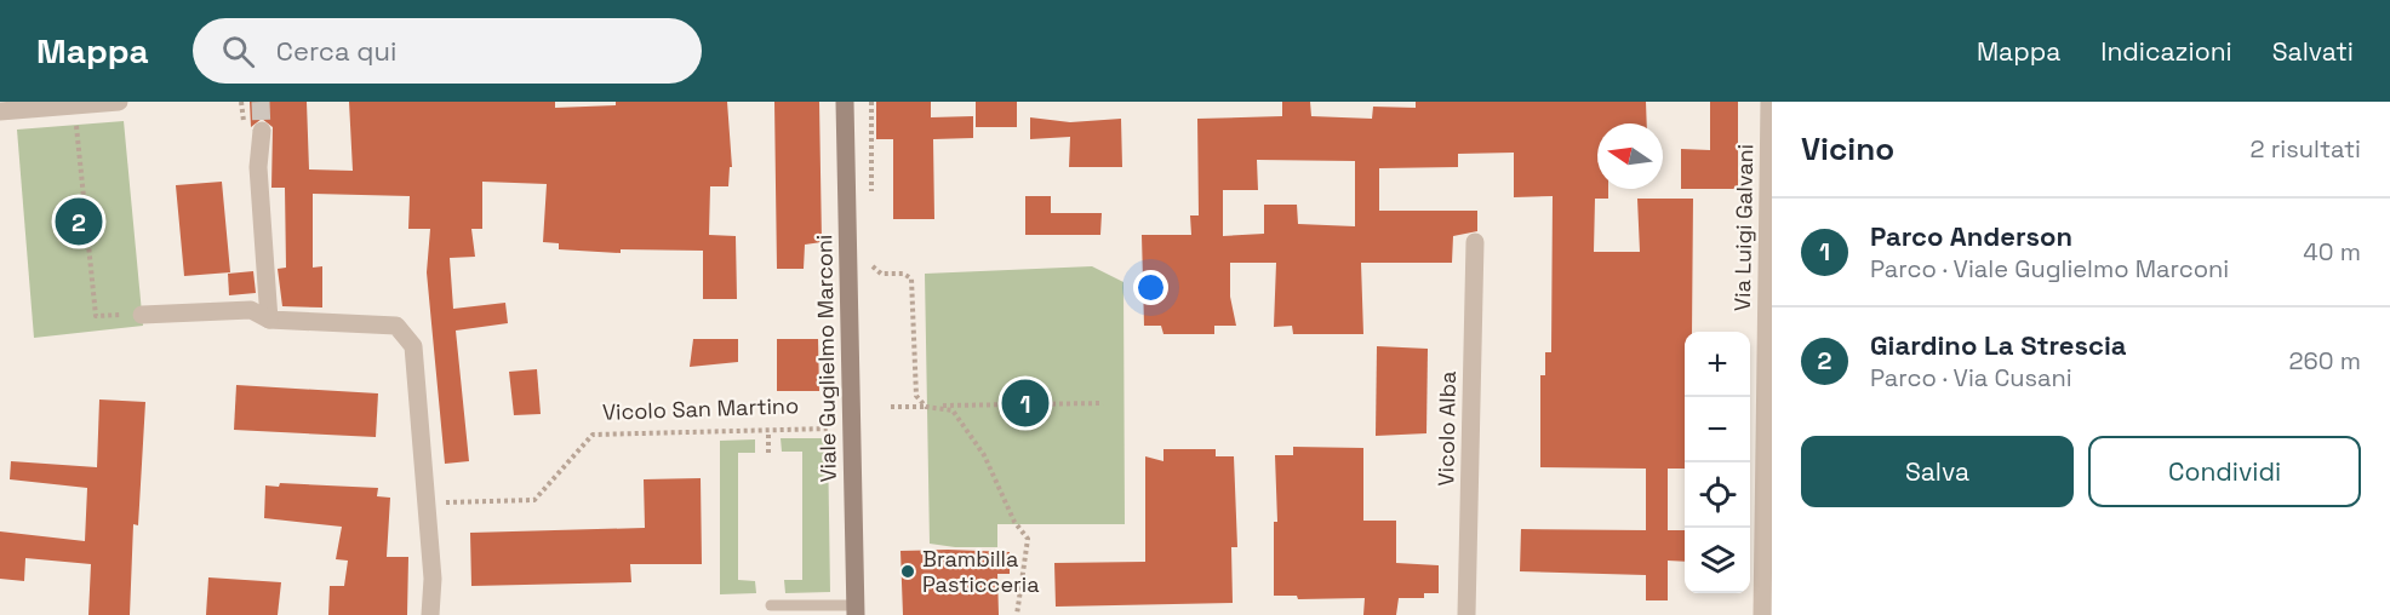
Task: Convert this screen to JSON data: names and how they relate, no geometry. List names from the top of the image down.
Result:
{
  "streets": {
    "street": ["Via Luigi Galvani", "Viale Guglielmo Marconi", "Vicolo Alba"],
    "path": ["Vicolo San Martino"]
  },
  "places": ["Brambilla Pasticceria"],
  "north": "left",
  "page": {
    "header": "Mappa",
    "search": "Cerca qui",
    "nav": ["Mappa", "Indicazioni", "Salvati"],
    "heading": ["Vicino", "2 risultati"],
    "pins": ["2", "1"],
    "list": [
      {
        "mark": "1",
        "name": "Parco Anderson",
        "note": "Parco · Viale Guglielmo Marconi",
        "value": "40 m"
      },
      {
        "mark": "2",
        "name": "Giardino La Strescia",
        "note": "Parco · Via Cusani",
        "value": "260 m"
      }
    ],
    "map_buttons": ["+", "−"],
    "buttons": ["Salva", "Condividi"]
  }
}
